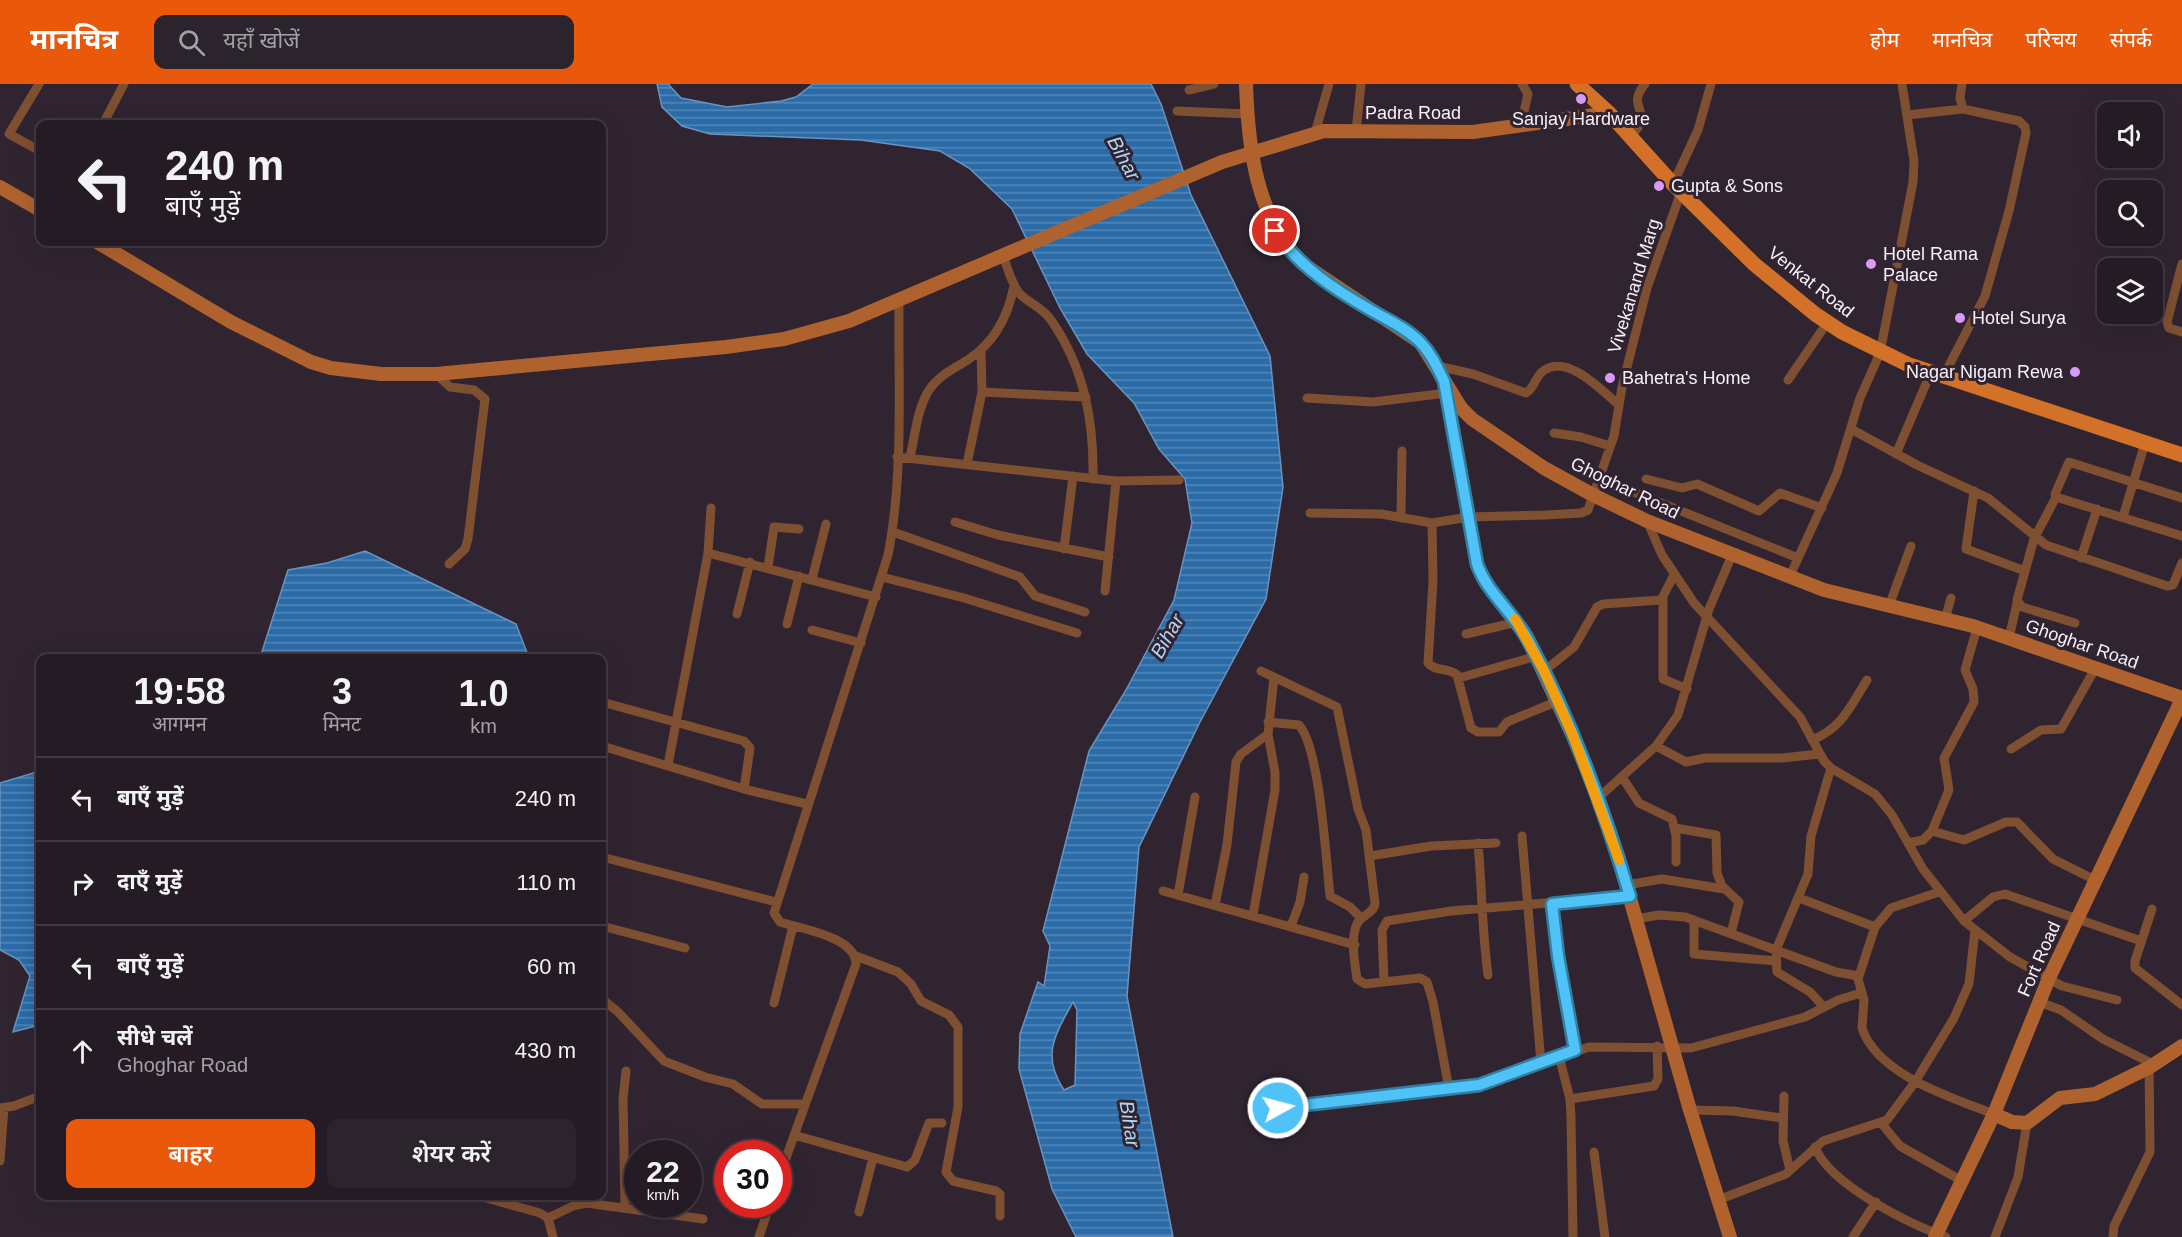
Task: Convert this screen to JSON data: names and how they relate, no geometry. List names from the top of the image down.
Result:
{
  "streets": {
    "main road": ["Venkat Road"],
    "street": [
      "Padra Road",
      "Vivekanand Marg",
      "Ghoghar Road",
      "Fort Road"
    ]
  },
  "crossings": [
    ["Padra Road", "Venkat Road"],
    ["Padra Road", "Ghoghar Road"],
    ["Venkat Road", "Vivekanand Marg"],
    ["Vivekanand Marg", "Ghoghar Road"],
    ["Ghoghar Road", "Fort Road"]
  ],
  "water": ["Bihar"],
  "places": [
    "Sanjay Hardware",
    "Gupta & Sons",
    "Hotel Rama Palace",
    "Hotel Surya",
    "Nagar Nigam Rewa",
    "Bahetra's Home"
  ],
  "page": {
    "header": "मानचित्र",
    "search": "यहाँ खोजें",
    "nav": [
      "होम",
      "मानचित्र",
      "परिचय",
      "संपर्क"
    ],
    "turn": ["240 m", "बाएँ मुड़ें"],
    "eta": [
      "19:58",
      "आगमन",
      "3",
      "मिनट",
      "1.0",
      "km"
    ],
    "list": [
      {
        "name": "बाएँ मुड़ें",
        "value": "240 m"
      },
      {
        "name": "दाएँ मुड़ें",
        "value": "110 m"
      },
      {
        "name": "बाएँ मुड़ें",
        "value": "60 m"
      },
      {
        "name": "सीधे चलें",
        "note": "Ghoghar Road",
        "value": "430 m"
      }
    ],
    "buttons": ["बाहर", "शेयर करें"],
    "speed": "22 km/h",
    "limit": "30"
  }
}
